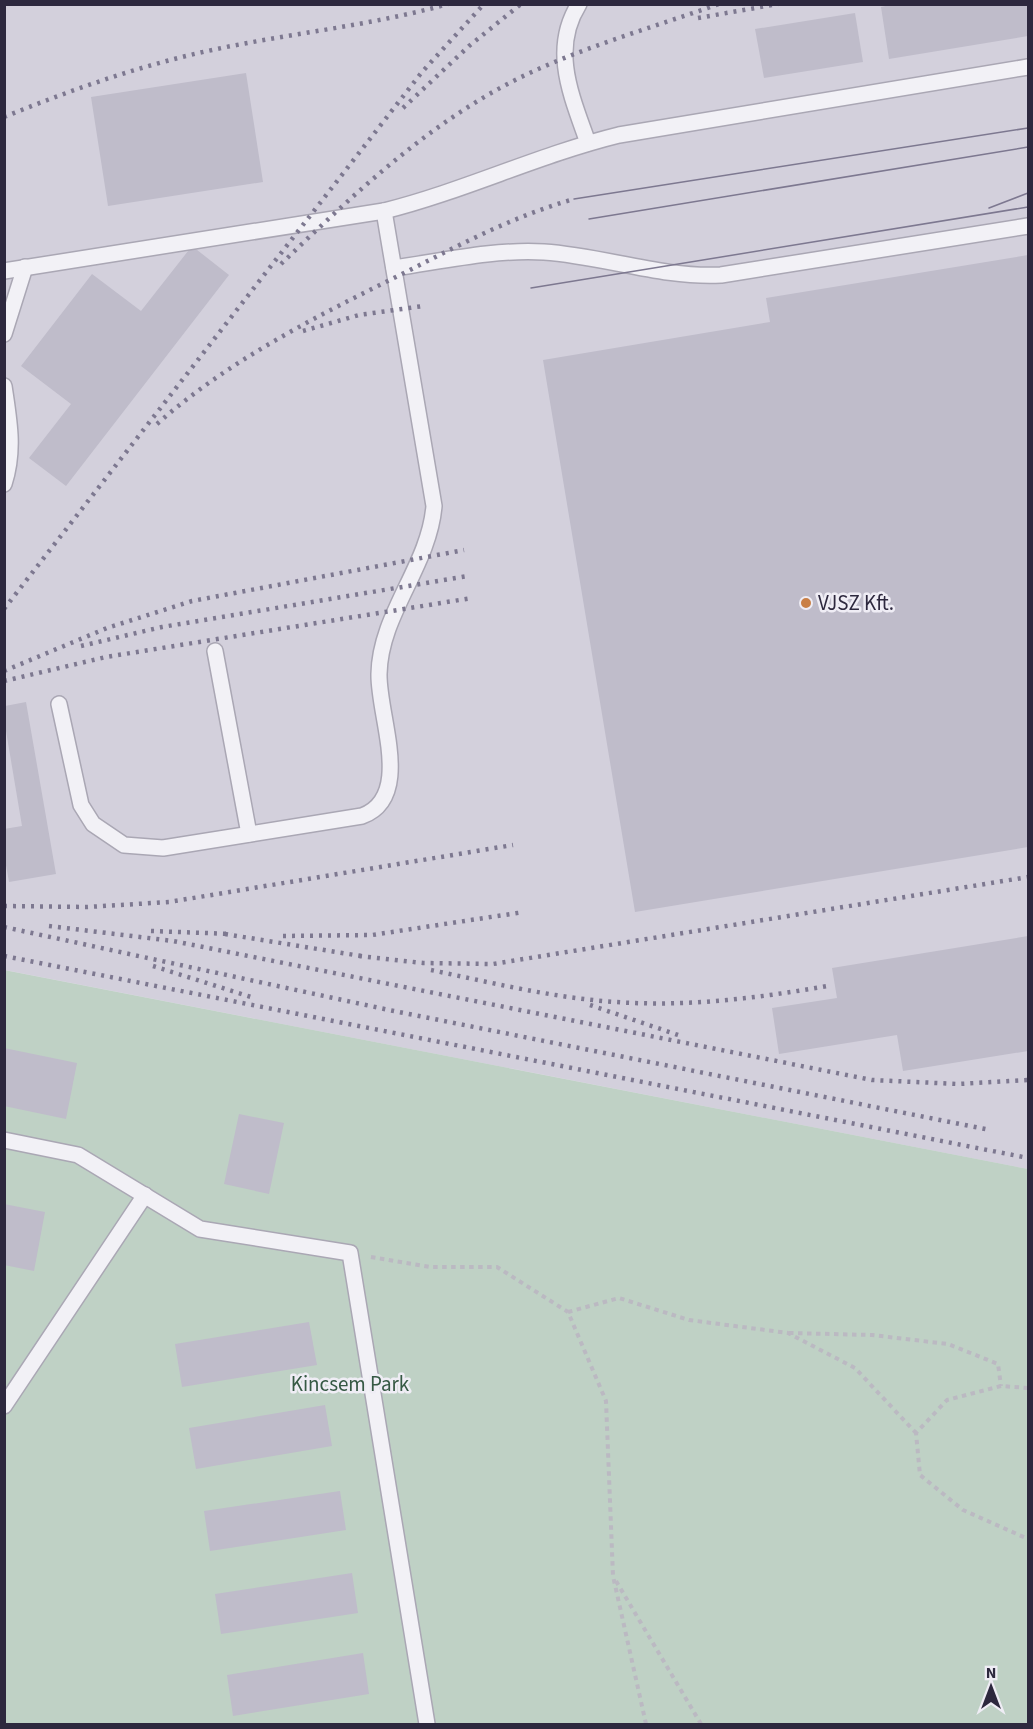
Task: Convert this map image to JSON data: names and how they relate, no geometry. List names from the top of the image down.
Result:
{
  "parks": ["Kincsem Park"],
  "places": ["VJSZ Kft."],
  "north": "top"
}
